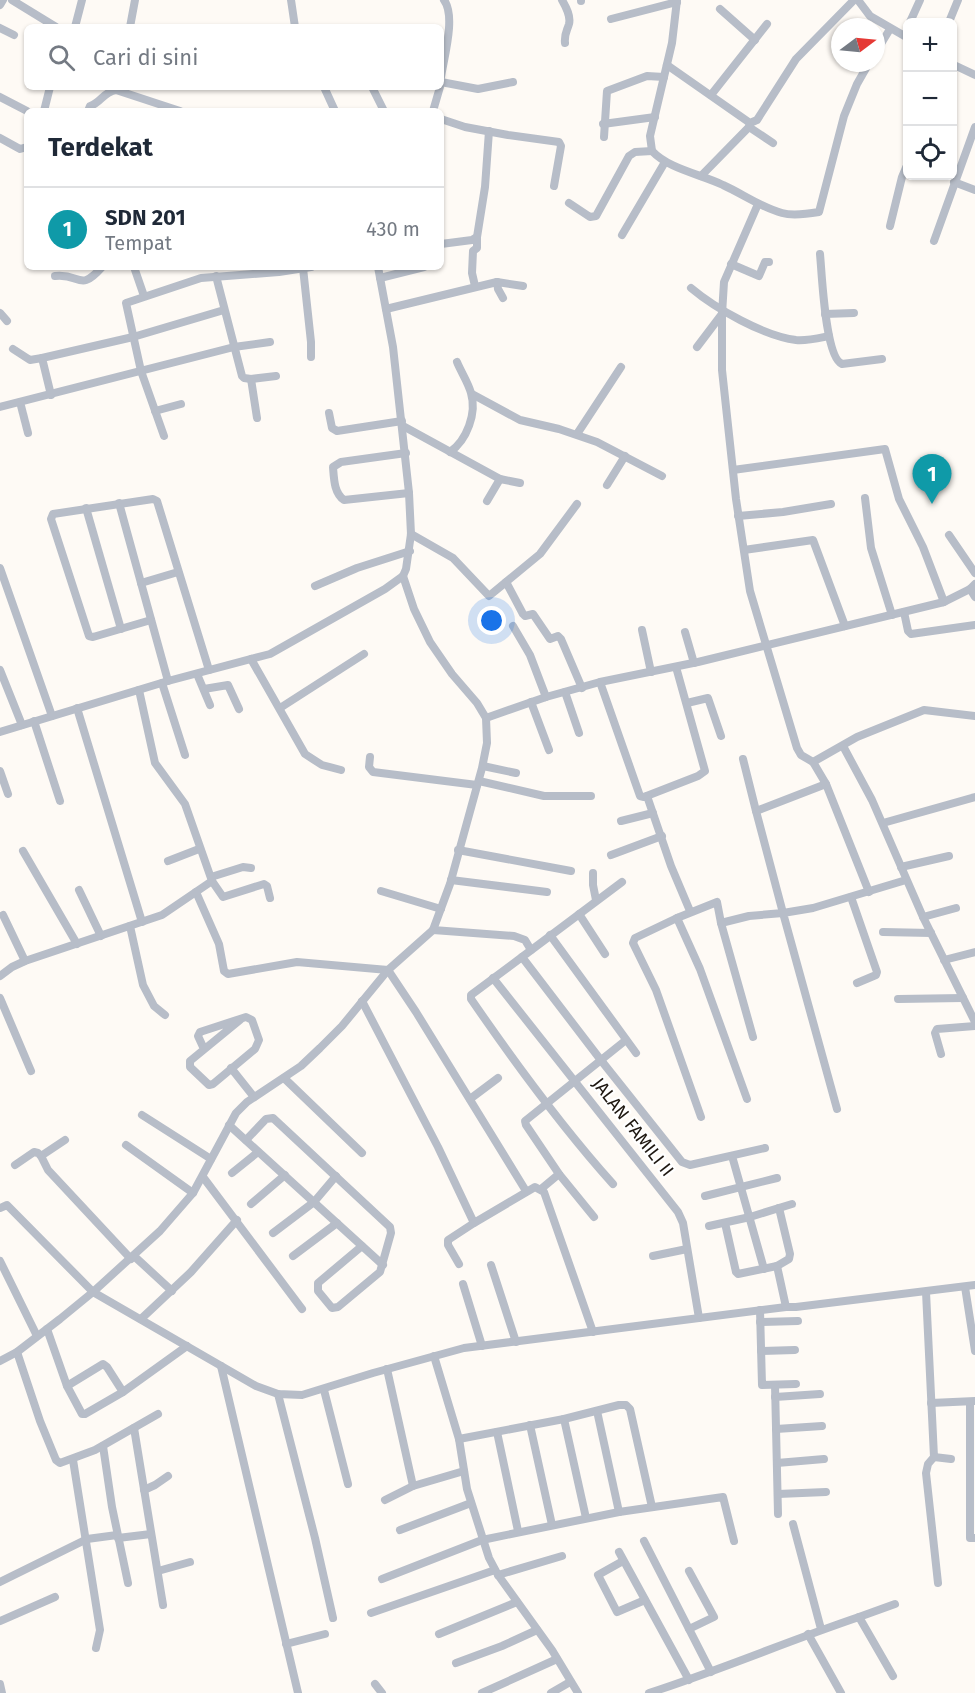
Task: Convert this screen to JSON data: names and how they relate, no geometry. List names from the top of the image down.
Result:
{
  "streets": {
    "street": ["JALAN FAMILI II"]
  },
  "north": "right",
  "page": {
    "map_buttons": ["+", "−"],
    "search": "Cari di sini",
    "heading": "Terdekat",
    "list": [
      {
        "mark": "1",
        "name": "SDN 201",
        "note": "Tempat",
        "value": "430 m"
      }
    ],
    "pins": "1"
  }
}
